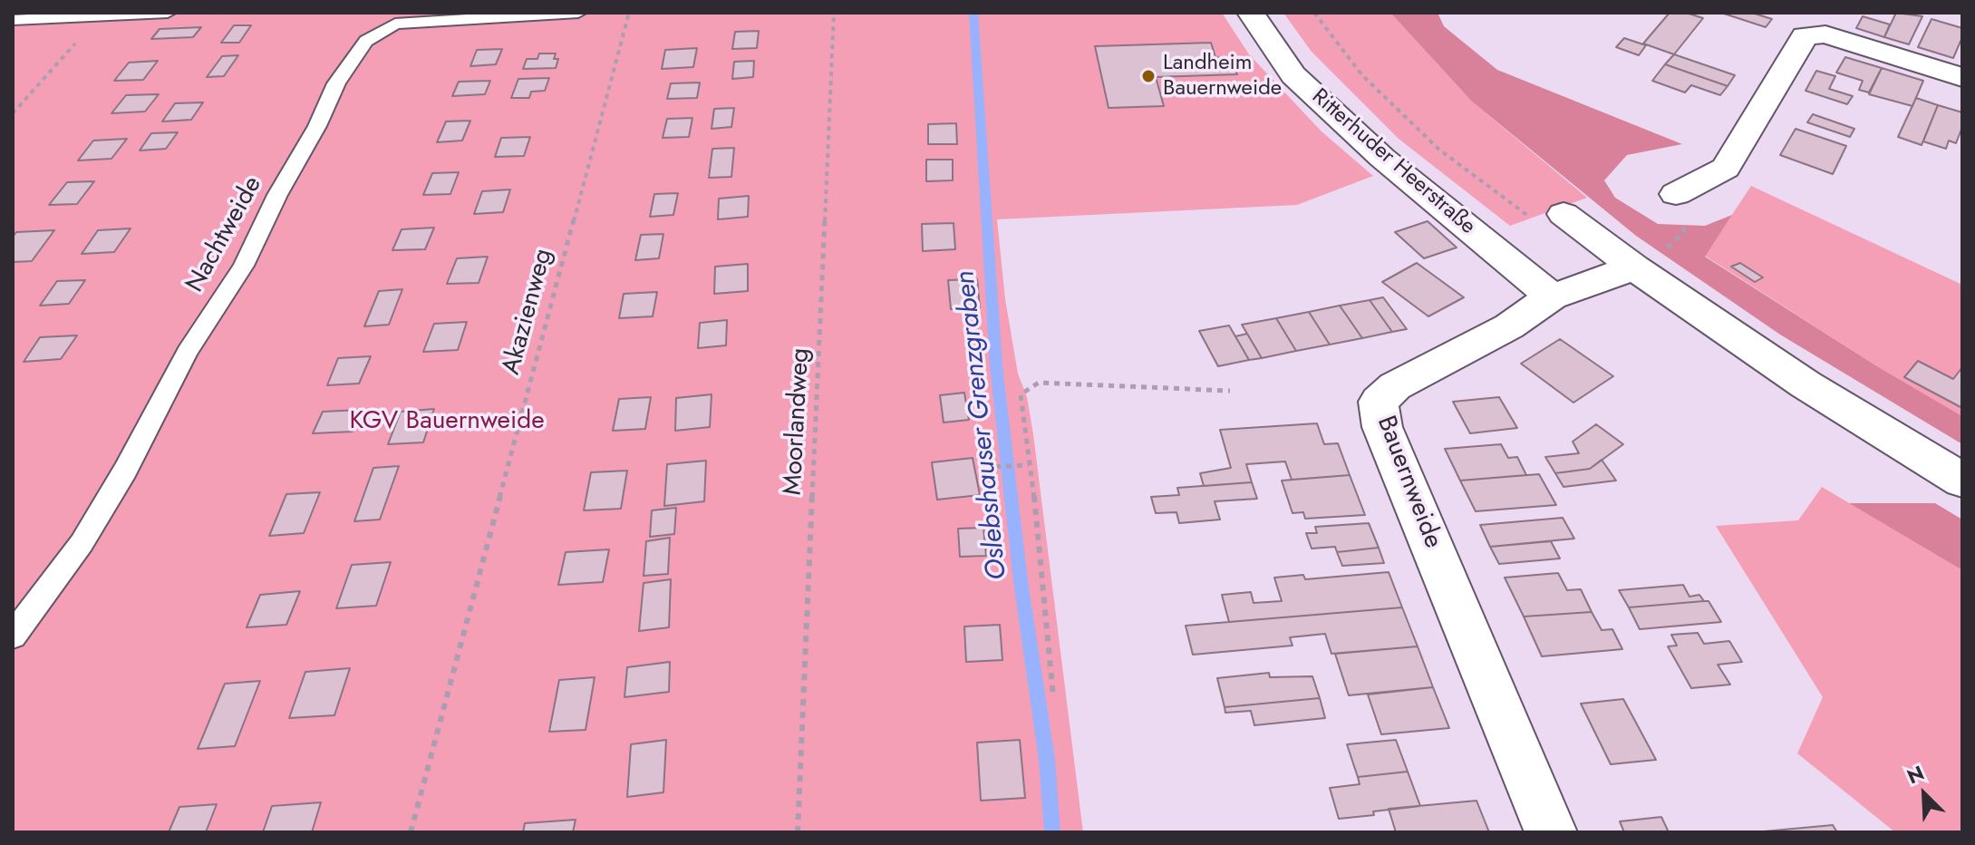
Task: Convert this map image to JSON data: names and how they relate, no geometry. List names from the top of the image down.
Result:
{
  "streets": {
    "street": ["Ritterhuder Heerstraße", "Bauernweide"],
    "lane": ["Nachtweide"],
    "path": ["Akazienweg", "Moorlandweg"]
  },
  "crossings": [
    ["Ritterhuder Heerstraße", "Bauernweide"]
  ],
  "water": ["Oslebshauser Grenzgraben"],
  "parks": ["KGV Bauernweide"],
  "places": ["Landheim Bauernweide"],
  "north": "top left"
}
